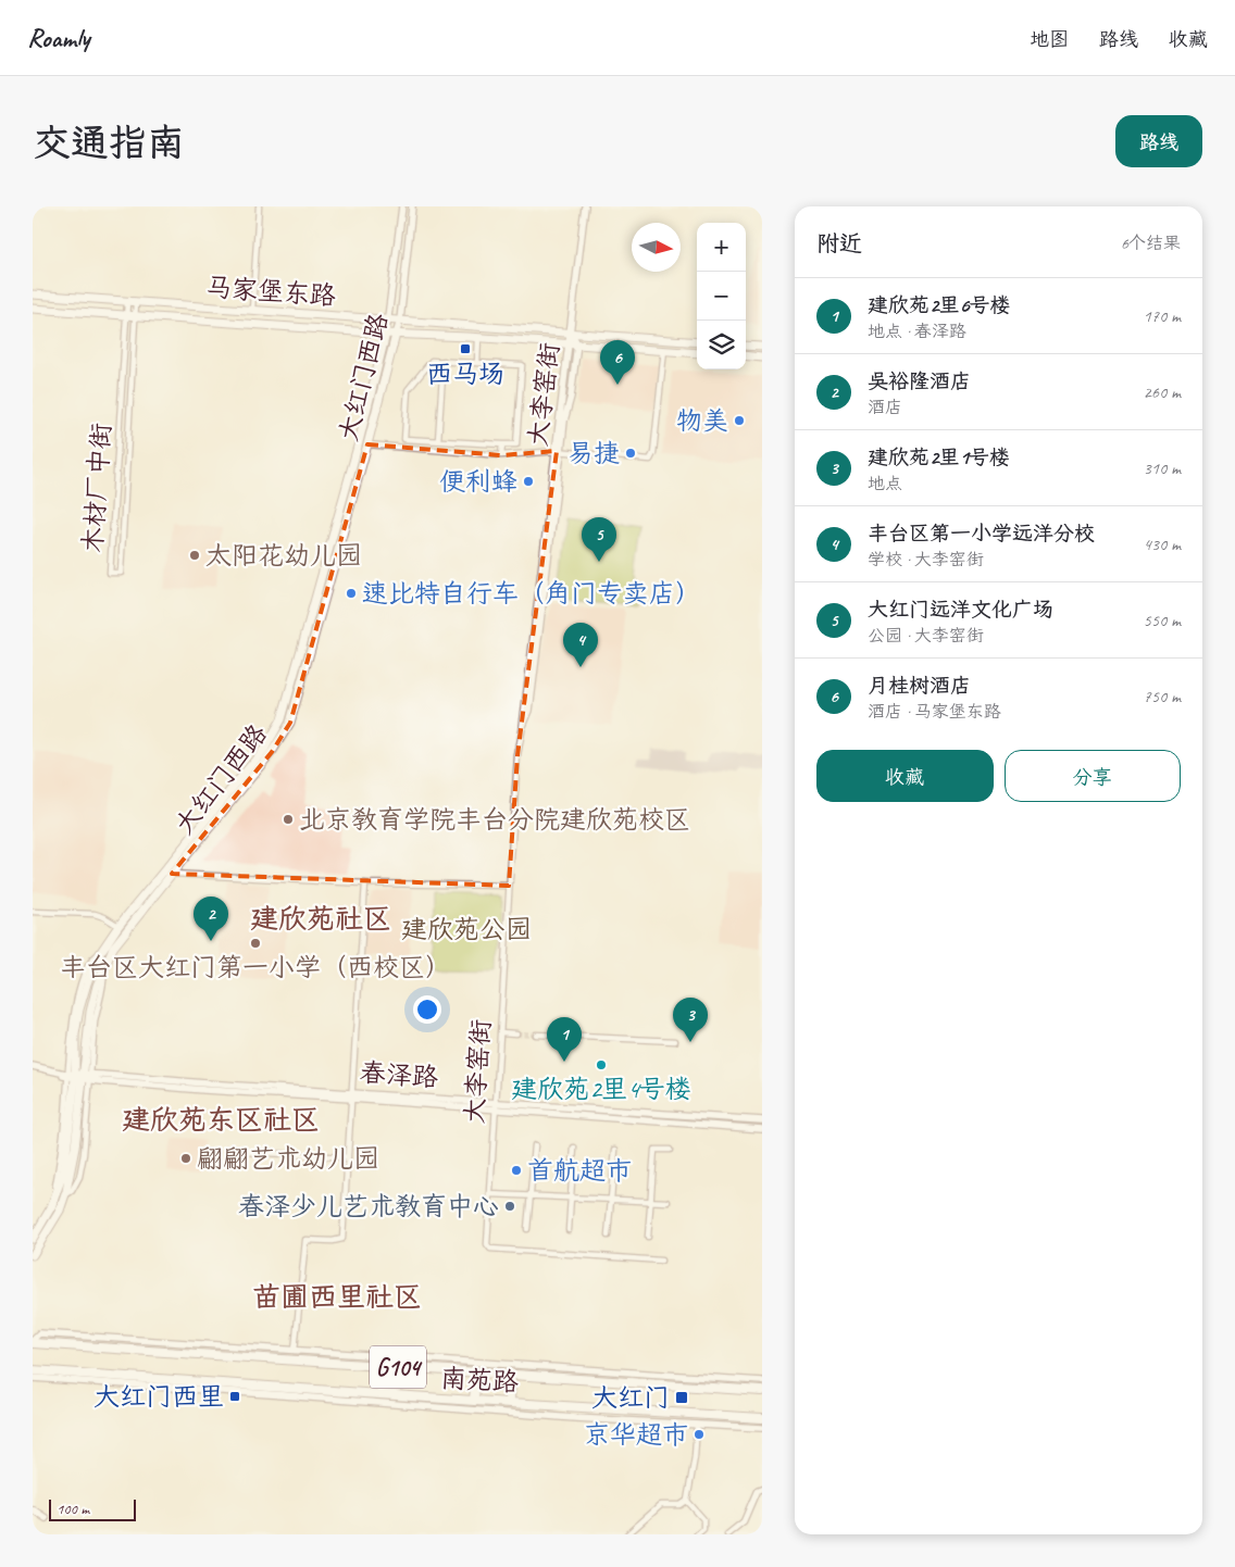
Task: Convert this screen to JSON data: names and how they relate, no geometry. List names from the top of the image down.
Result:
{
  "streets": {
    "highway": ["G104", "南苑路"],
    "main road": ["马家堡东路", "大红门西路"],
    "street": ["大李窑街", "木材厂中街", "春泽路"]
  },
  "crossings": [
    ["马家堡东路", "大红门西路"],
    ["马家堡东路", "大李窑街"],
    ["马家堡东路", "木材厂中街"],
    ["大红门西路", "春泽路"],
    ["大李窑街", "春泽路"]
  ],
  "districts": ["建欣苑社区", "建欣苑东区社区", "苗圃西里社区"],
  "parks": ["建欣苑公园"],
  "places": {
    "transit": ["西马场", "大红门西里", "大红门"],
    "other": [
      "物美",
      "易捷",
      "便利蜂",
      "太阳花幼儿园",
      "速比特自行车（角门专卖店）",
      "北京教育学院丰台分院建欣苑校区",
      "丰台区大红门第一小学（西校区）",
      "建欣苑2里4号楼",
      "翩翩艺术幼儿园",
      "首航超市",
      "春泽少儿艺术教育中心",
      "京华超市"
    ]
  },
  "scale_bar": "100 m",
  "north": "right",
  "page": {
    "header": "Roamly",
    "nav": ["地图", "路线", "收藏"],
    "buttons": [
      "路线",
      ["收藏", "分享"]
    ],
    "title": "交通指南",
    "heading": ["附近", "6个结果"],
    "map_buttons": ["+", "−"],
    "list": [
      {
        "mark": "1",
        "name": "建欣苑2里6号楼",
        "note": "地点 · 春泽路",
        "value": "170 m"
      },
      {
        "mark": "2",
        "name": "吴裕隆酒店",
        "note": "酒店",
        "value": "260 m"
      },
      {
        "mark": "3",
        "name": "建欣苑2里1号楼",
        "note": "地点",
        "value": "310 m"
      },
      {
        "mark": "4",
        "name": "丰台区第一小学远洋分校",
        "note": "学校 · 大李窑街",
        "value": "430 m"
      },
      {
        "mark": "5",
        "name": "大红门远洋文化广场",
        "note": "公园 · 大李窑街",
        "value": "550 m"
      },
      {
        "mark": "6",
        "name": "月桂树酒店",
        "note": "酒店 · 马家堡东路",
        "value": "750 m"
      }
    ],
    "pins": [
      "6",
      "5",
      "4",
      "2",
      "3",
      "1"
    ],
    "scale": "100 m"
  }
}
